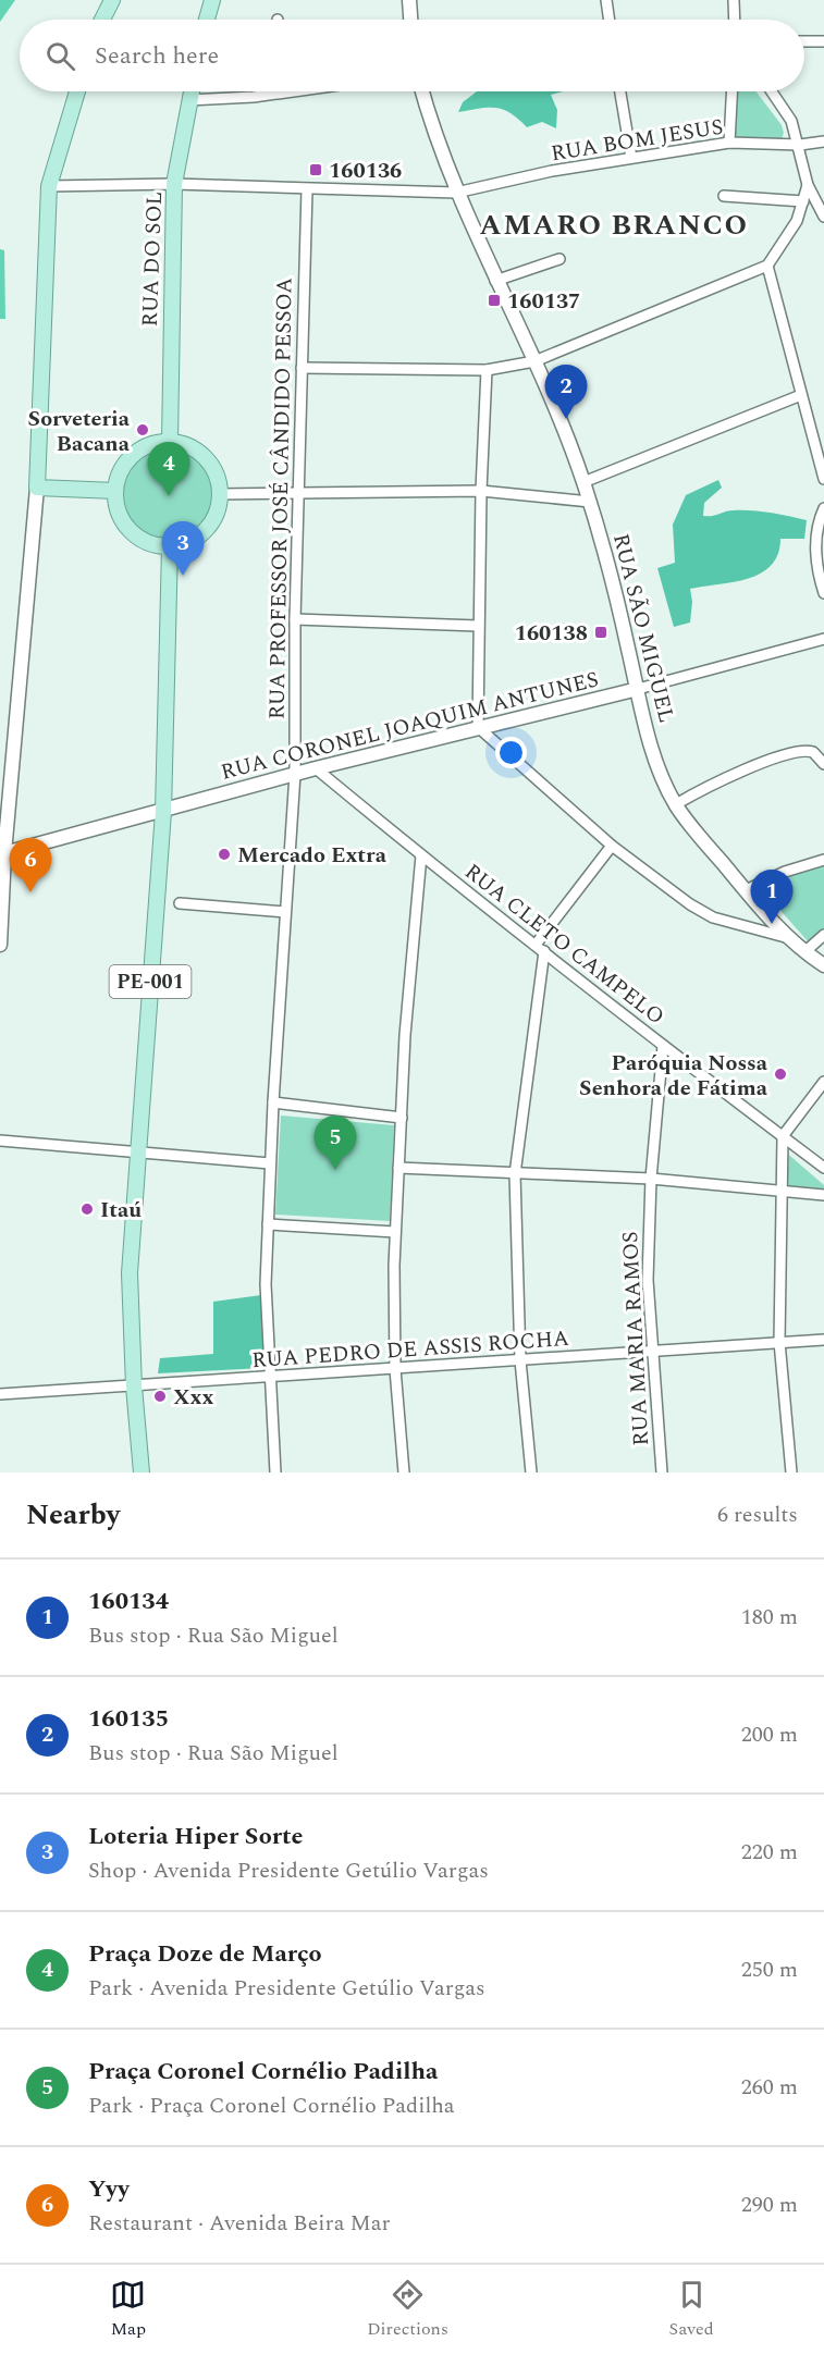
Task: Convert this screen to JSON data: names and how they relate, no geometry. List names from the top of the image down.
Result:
{
  "streets": {
    "main road": [
      "RUA DO SOL",
      "RUA SÃO MIGUEL",
      "RUA CORONEL JOAQUIM ANTUNES",
      "PE-001"
    ],
    "street": [
      "RUA BOM JESUS",
      "RUA PROFESSOR JOSÉ CÂNDIDO PESSOA",
      "RUA CLETO CAMPELO",
      "RUA MARIA RAMOS",
      "RUA PEDRO DE ASSIS ROCHA"
    ]
  },
  "crossings": [
    ["RUA BOM JESUS", "RUA DO SOL"],
    ["RUA BOM JESUS", "RUA PROFESSOR JOSÉ CÂNDIDO PESSOA"],
    ["RUA BOM JESUS", "RUA SÃO MIGUEL"],
    ["RUA DO SOL", "PE-001"],
    ["RUA PROFESSOR JOSÉ CÂNDIDO PESSOA", "RUA CORONEL JOAQUIM ANTUNES"],
    ["RUA PROFESSOR JOSÉ CÂNDIDO PESSOA", "RUA PEDRO DE ASSIS ROCHA"],
    ["RUA SÃO MIGUEL", "RUA CORONEL JOAQUIM ANTUNES"],
    ["RUA CORONEL JOAQUIM ANTUNES", "RUA CLETO CAMPELO"],
    ["RUA CORONEL JOAQUIM ANTUNES", "PE-001"],
    ["RUA CLETO CAMPELO", "RUA MARIA RAMOS"],
    ["PE-001", "RUA PEDRO DE ASSIS ROCHA"],
    ["RUA MARIA RAMOS", "RUA PEDRO DE ASSIS ROCHA"]
  ],
  "districts": ["AMARO BRANCO"],
  "places": {
    "transit": ["160136", "160137", "160138"],
    "other": [
      "Sorveteria Bacana",
      "Mercado Extra",
      "Paróquia Nossa Senhora de Fátima",
      "Itaú",
      "Xxx"
    ]
  },
  "page": {
    "search": "Search here",
    "pins": [
      "2",
      "4",
      "3",
      "6",
      "1",
      "5"
    ],
    "heading": ["Nearby", "6 results"],
    "list": [
      {
        "mark": "1",
        "name": "160134",
        "note": "Bus stop · Rua São Miguel",
        "value": "180 m"
      },
      {
        "mark": "2",
        "name": "160135",
        "note": "Bus stop · Rua São Miguel",
        "value": "200 m"
      },
      {
        "mark": "3",
        "name": "Loteria Hiper Sorte",
        "note": "Shop · Avenida Presidente Getúlio Vargas",
        "value": "220 m"
      },
      {
        "mark": "4",
        "name": "Praça Doze de Março",
        "note": "Park · Avenida Presidente Getúlio Vargas",
        "value": "250 m"
      },
      {
        "mark": "5",
        "name": "Praça Coronel Cornélio Padilha",
        "note": "Park · Praça Coronel Cornélio Padilha",
        "value": "260 m"
      },
      {
        "mark": "6",
        "name": "Yyy",
        "note": "Restaurant · Avenida Beira Mar",
        "value": "290 m"
      }
    ],
    "nav": ["Map", "Directions", "Saved"]
  }
}
